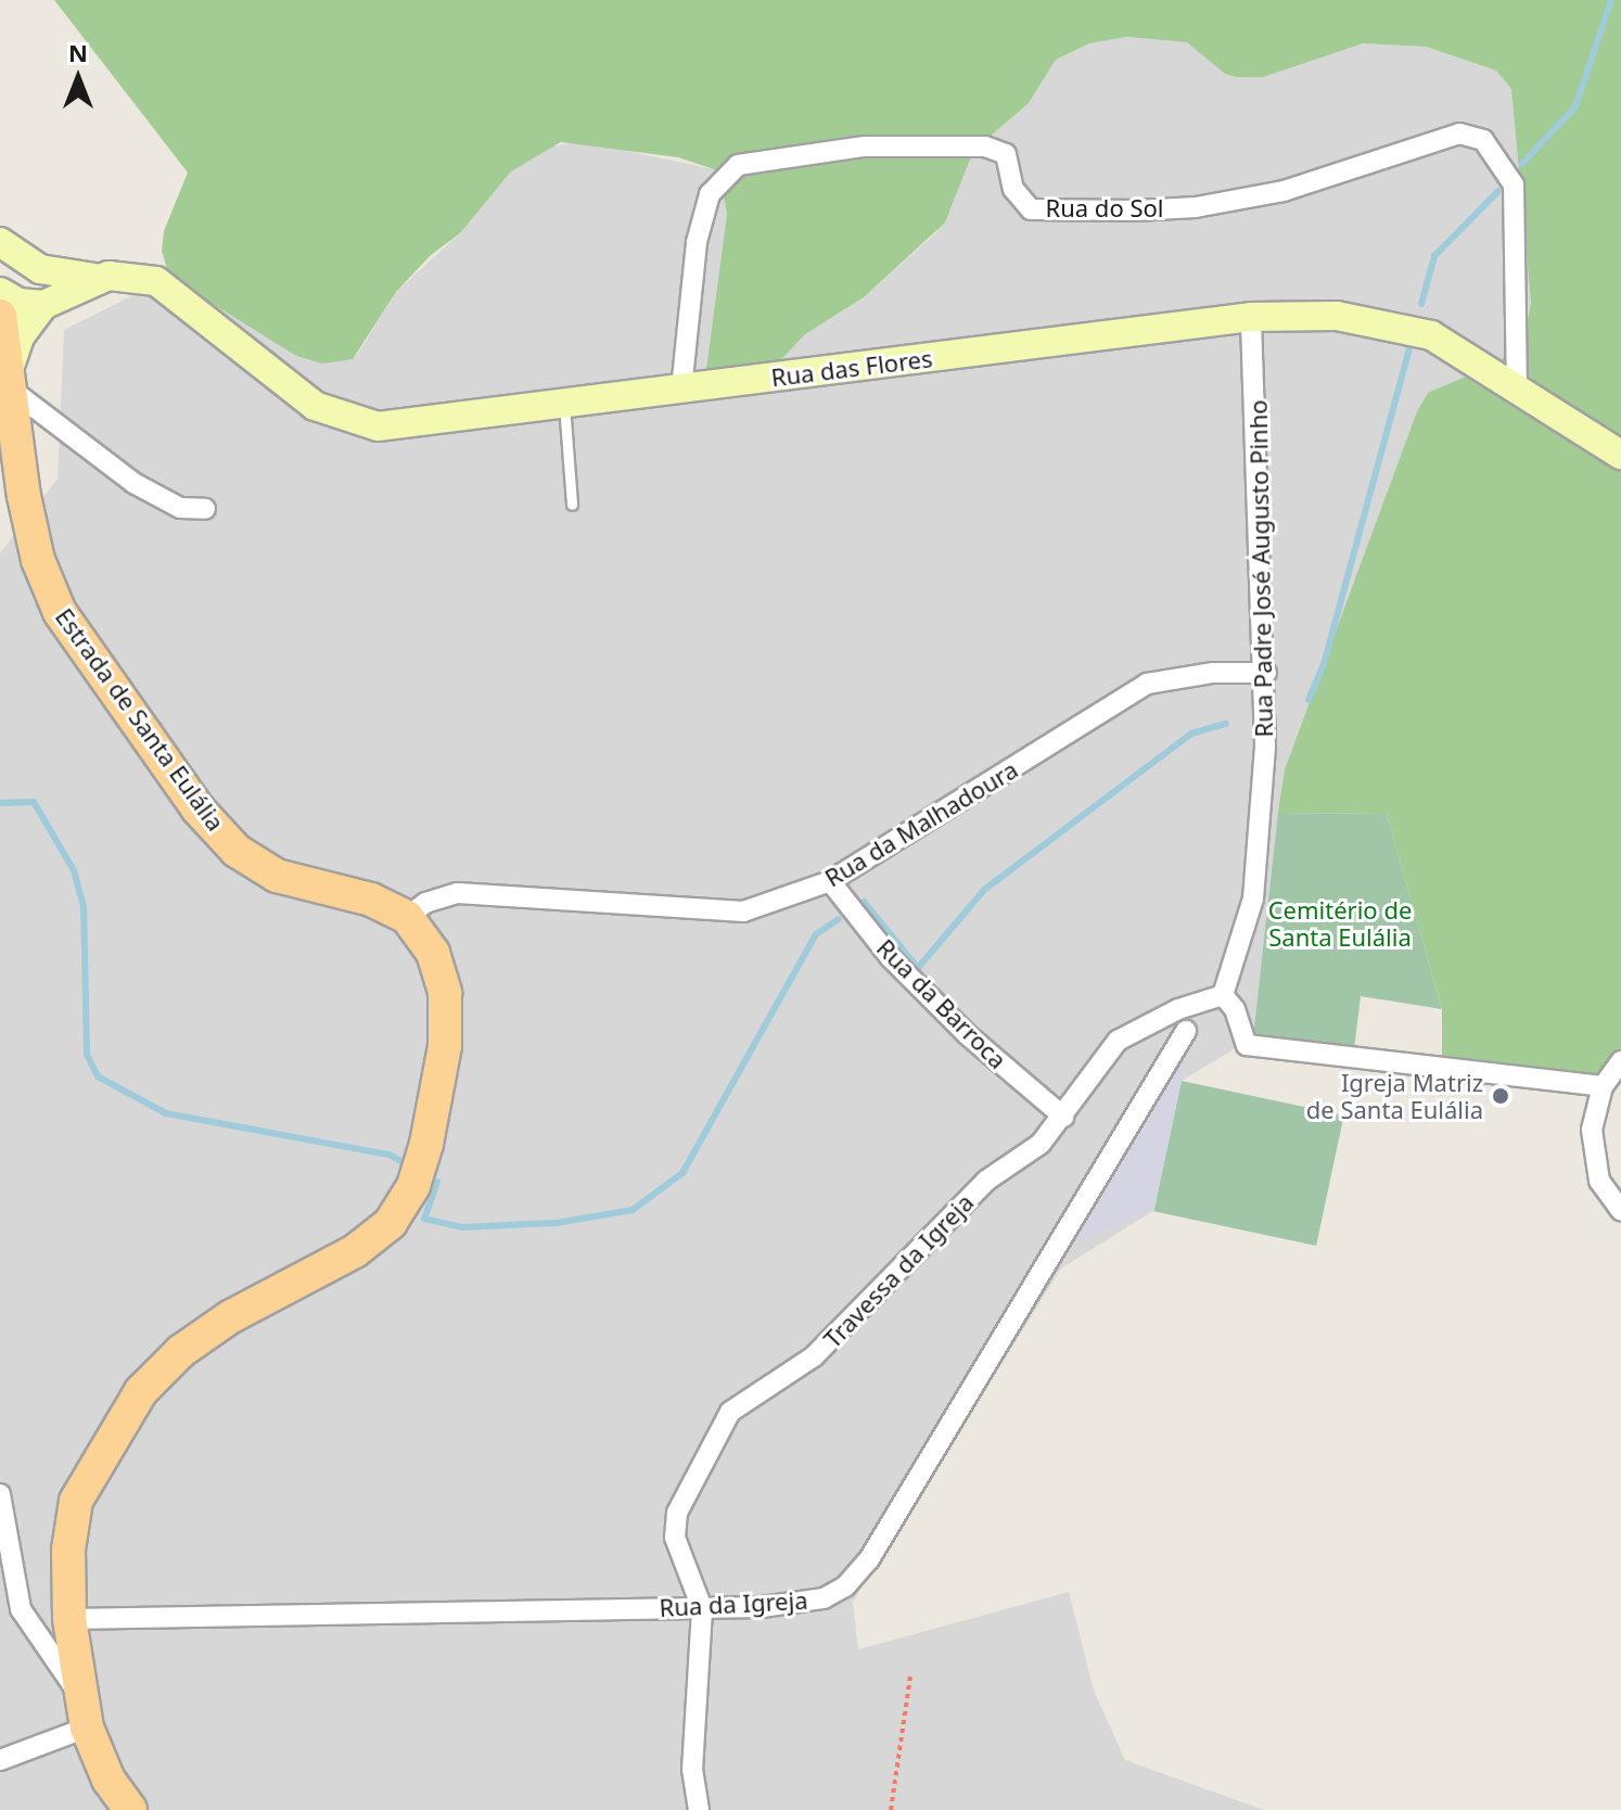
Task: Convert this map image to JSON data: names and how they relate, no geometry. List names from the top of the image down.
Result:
{
  "streets": {
    "main road": ["Estrada de Santa Eulália"],
    "street": [
      "Rua do Sol",
      "Rua das Flores",
      "Rua Padre José Augusto Pinho",
      "Rua da Malhadoura",
      "Rua da Barroca",
      "Travessa da Igreja",
      "Rua da Igreja"
    ]
  },
  "crossings": [
    ["Rua do Sol", "Rua das Flores"],
    ["Rua das Flores", "Rua Padre José Augusto Pinho"],
    ["Rua Padre José Augusto Pinho", "Rua da Malhadoura"],
    ["Rua Padre José Augusto Pinho", "Travessa da Igreja"],
    ["Estrada de Santa Eulália", "Rua da Malhadoura"],
    ["Estrada de Santa Eulália", "Rua da Igreja"],
    ["Rua da Malhadoura", "Rua da Barroca"],
    ["Rua da Barroca", "Travessa da Igreja"],
    ["Travessa da Igreja", "Rua da Igreja"]
  ],
  "parks": ["Cemitério de Santa Eulália"],
  "places": ["Igreja Matriz de Santa Eulália"],
  "north": "top"
}
